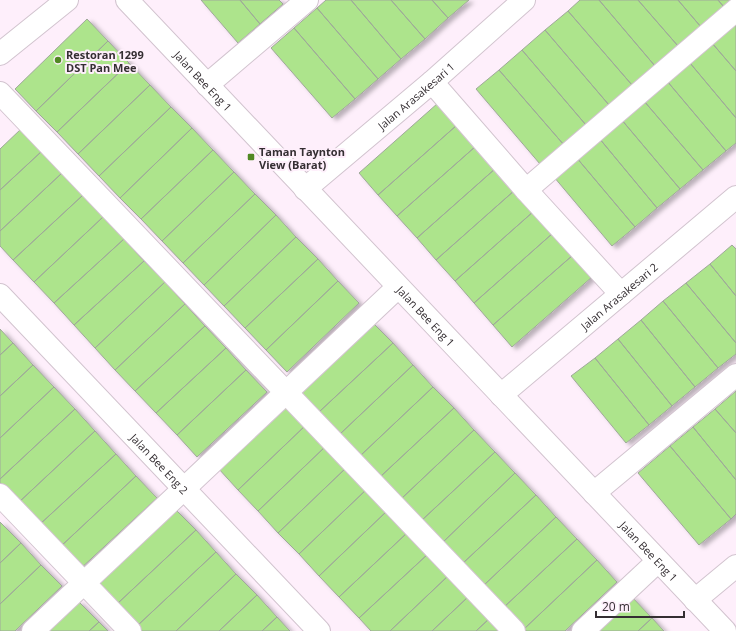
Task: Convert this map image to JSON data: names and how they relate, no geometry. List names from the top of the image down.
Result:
{
  "streets": {
    "street": [
      "Jalan Bee Eng 1",
      "Jalan Arasakesari 1",
      "Jalan Arasakesari 2",
      "Jalan Bee Eng 2"
    ]
  },
  "crossings": [
    ["Jalan Bee Eng 1", "Jalan Arasakesari 1"],
    ["Jalan Bee Eng 1", "Jalan Arasakesari 2"]
  ],
  "places": {
    "other": ["Restoran 1299 DST Pan Mee"],
    "transit": ["Taman Taynton View (Barat)"]
  },
  "scale_bar": "20 m"
}
